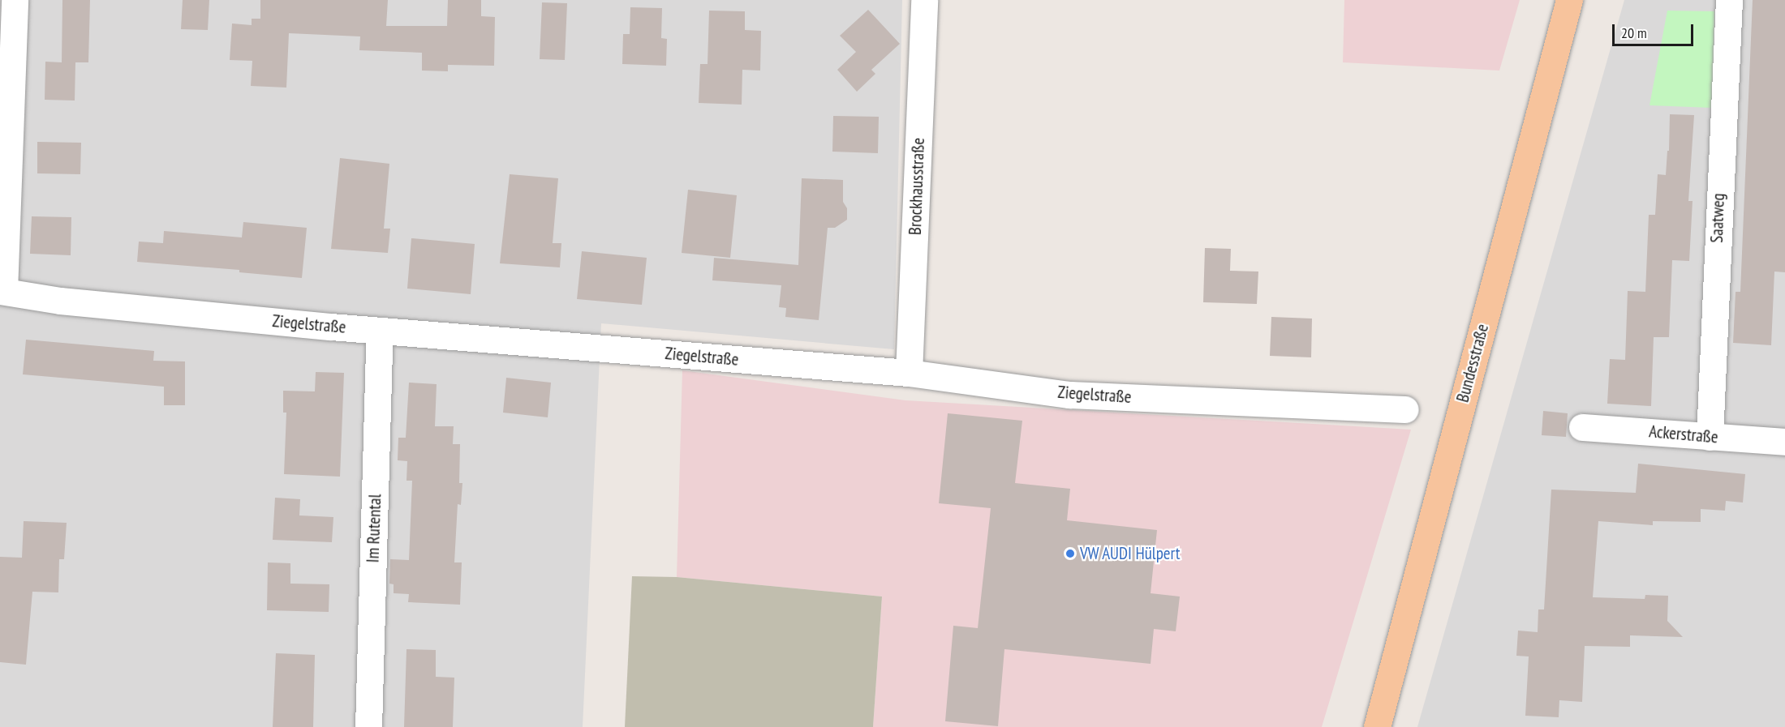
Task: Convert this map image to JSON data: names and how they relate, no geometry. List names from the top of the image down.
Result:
{
  "streets": {
    "main road": ["Bundesstraße"],
    "street": [
      "Brockhausstraße",
      "Saatweg",
      "Ziegelstraße",
      "Ackerstraße",
      "Im Rutental"
    ]
  },
  "crossings": [
    ["Brockhausstraße", "Ziegelstraße"],
    ["Saatweg", "Ackerstraße"],
    ["Ziegelstraße", "Im Rutental"]
  ],
  "places": ["VW AUDI Hülpert"],
  "scale_bar": "20 m"
}
